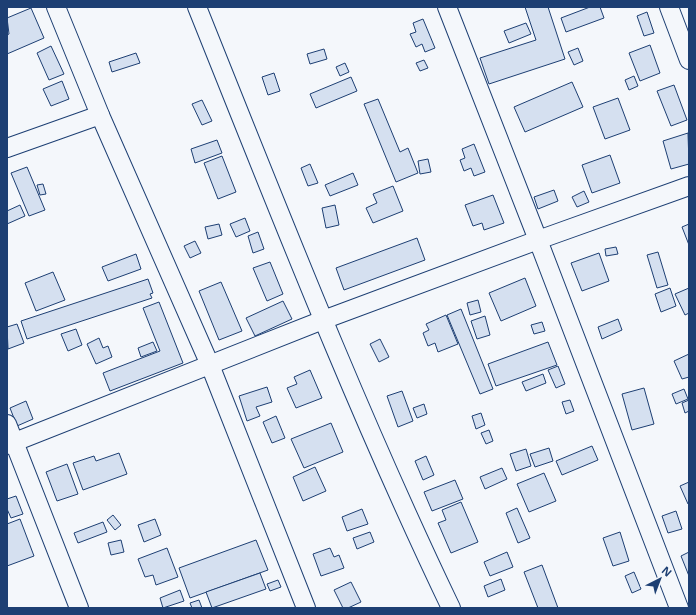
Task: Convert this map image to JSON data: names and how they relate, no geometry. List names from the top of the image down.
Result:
{
  "north": "top right"
}
